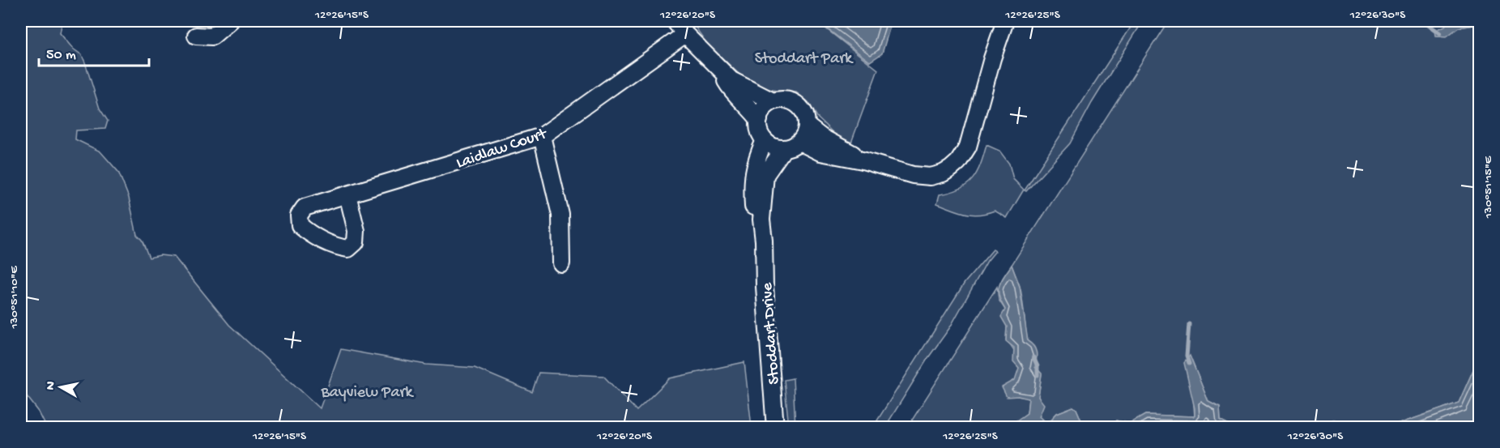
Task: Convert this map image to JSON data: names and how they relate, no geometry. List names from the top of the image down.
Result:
{
  "streets": {
    "street": ["Laidlaw Court", "Stoddart Drive"]
  },
  "parks": ["Stoddart Park", "Bayview Park"],
  "scale_bar": "50 m",
  "north": "left",
  "coordinates": [
    "12°26'15\"S",
    "12°26'20\"S",
    "12°26'25\"S",
    "12°26'30\"S",
    "130°51'15\"E",
    "130°51'10\"E"
  ]
}
